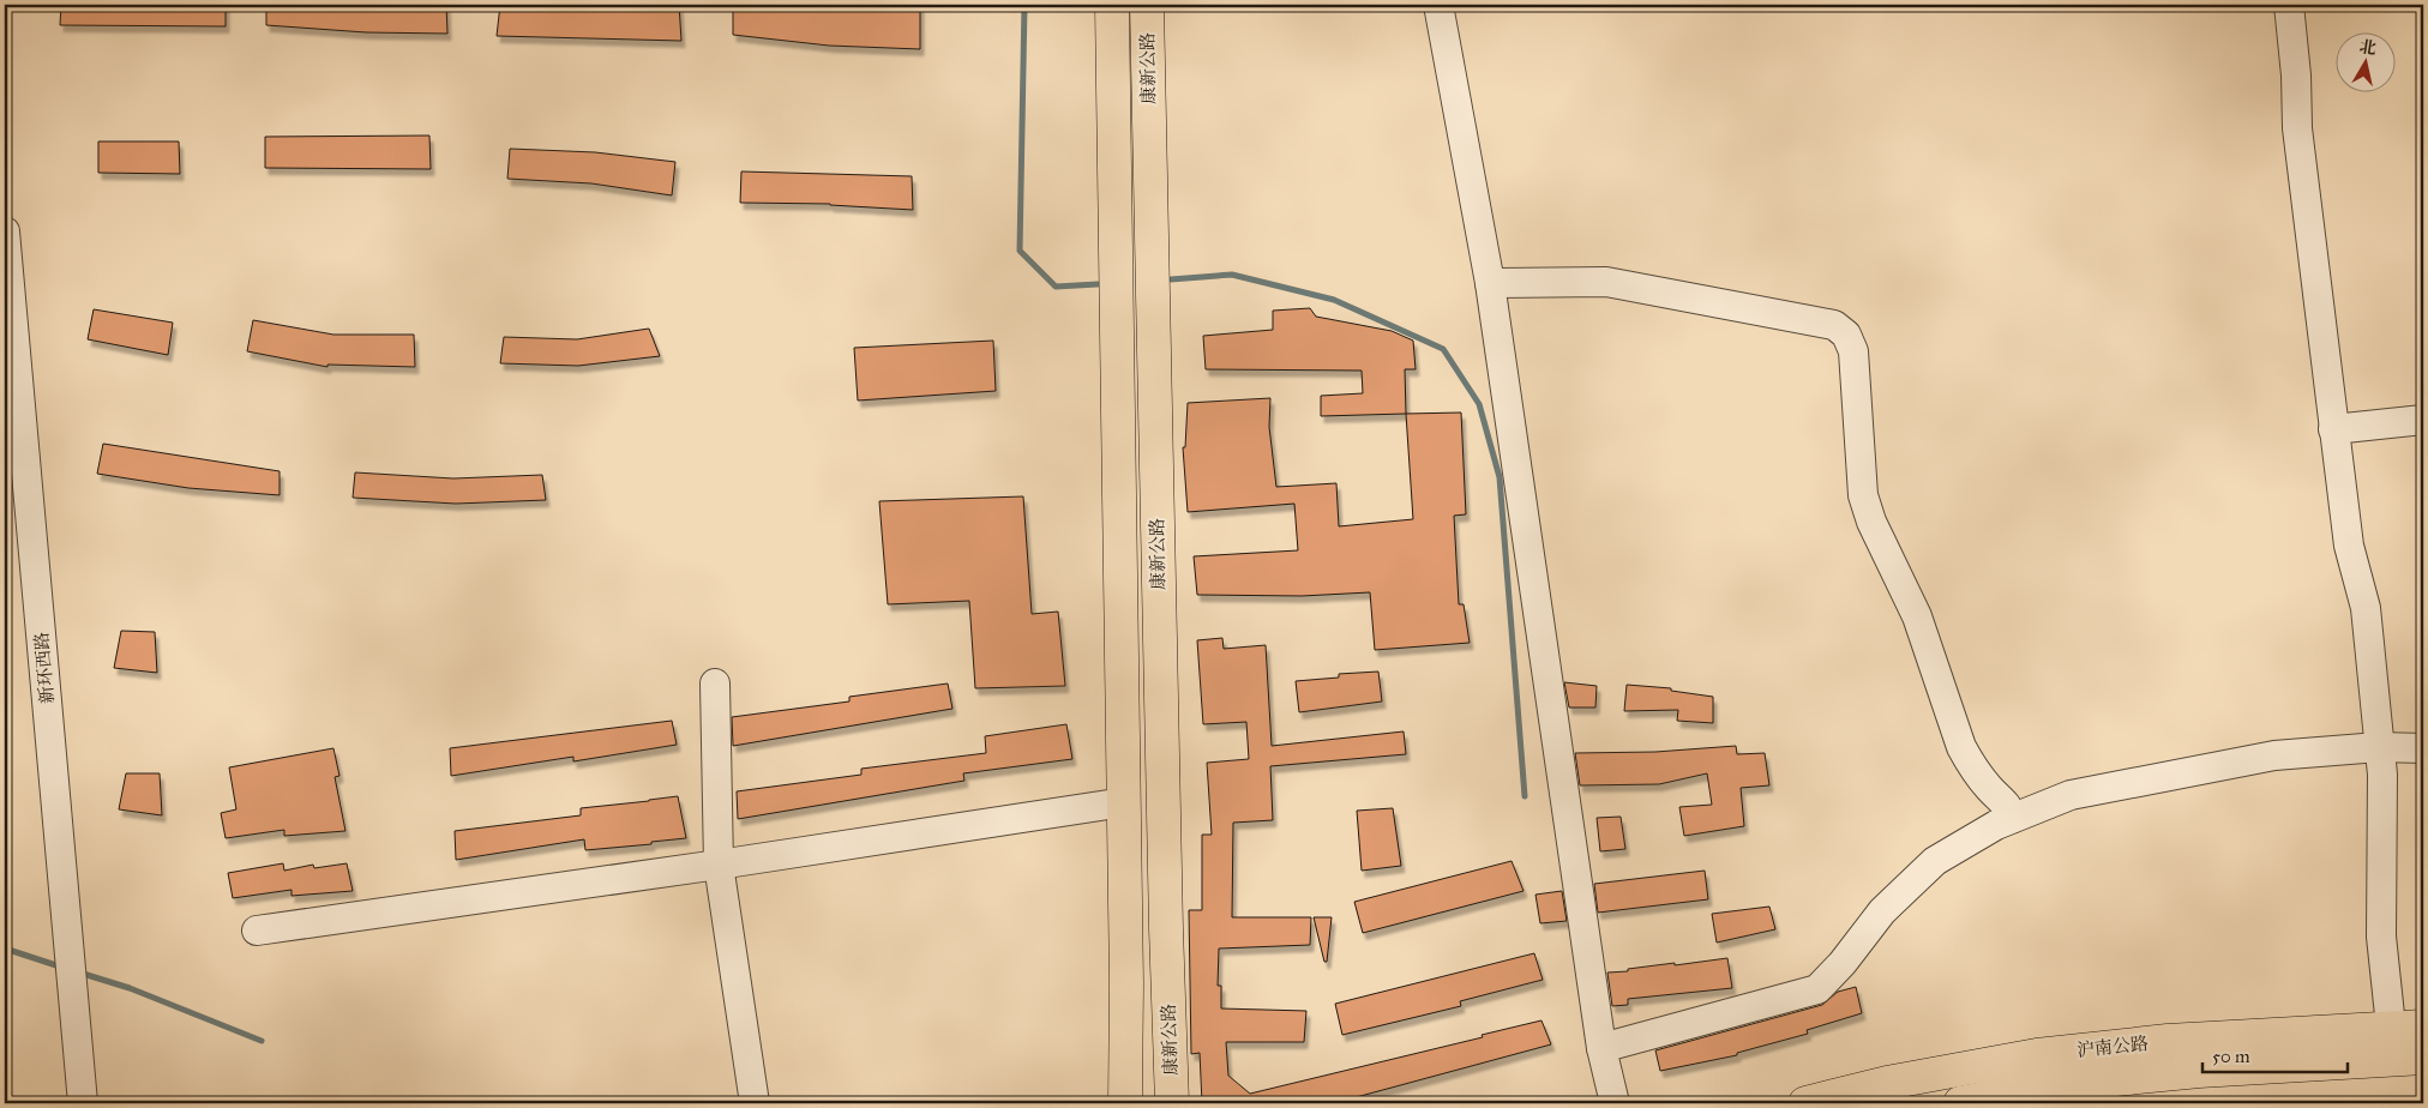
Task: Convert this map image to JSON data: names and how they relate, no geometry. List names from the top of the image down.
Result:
{
  "streets": {
    "main road": ["康新公路", "沪南公路"],
    "street": ["新环西路"]
  },
  "scale_bar": "50 m",
  "north": "top"
}
